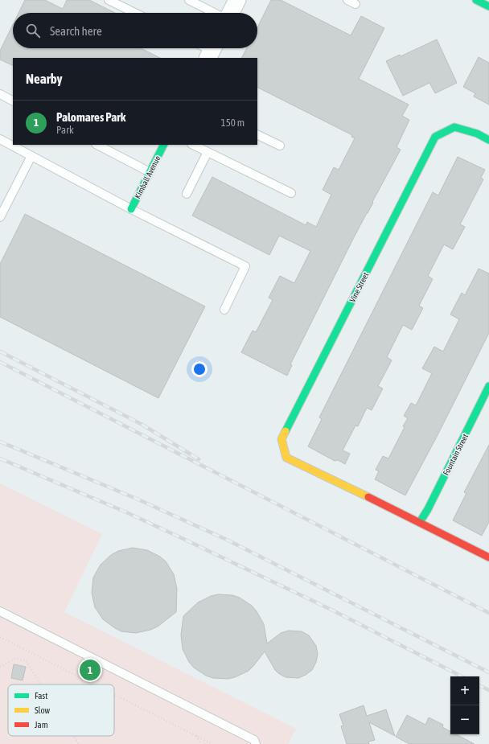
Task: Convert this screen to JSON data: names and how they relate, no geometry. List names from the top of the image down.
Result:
{
  "streets": {
    "street": ["Kimball Avenue", "Vine Street", "Fountain Street"]
  },
  "crossings": [
    ["Vine Street", "Fountain Street"]
  ],
  "legend": ["Fast", "Slow", "Jam"],
  "page": {
    "search": "Search here",
    "heading": "Nearby",
    "list": [
      {
        "mark": "1",
        "name": "Palomares Park",
        "note": "Park",
        "value": "150 m"
      }
    ],
    "pins": "1",
    "map_buttons": ["+", "−"]
  }
}
